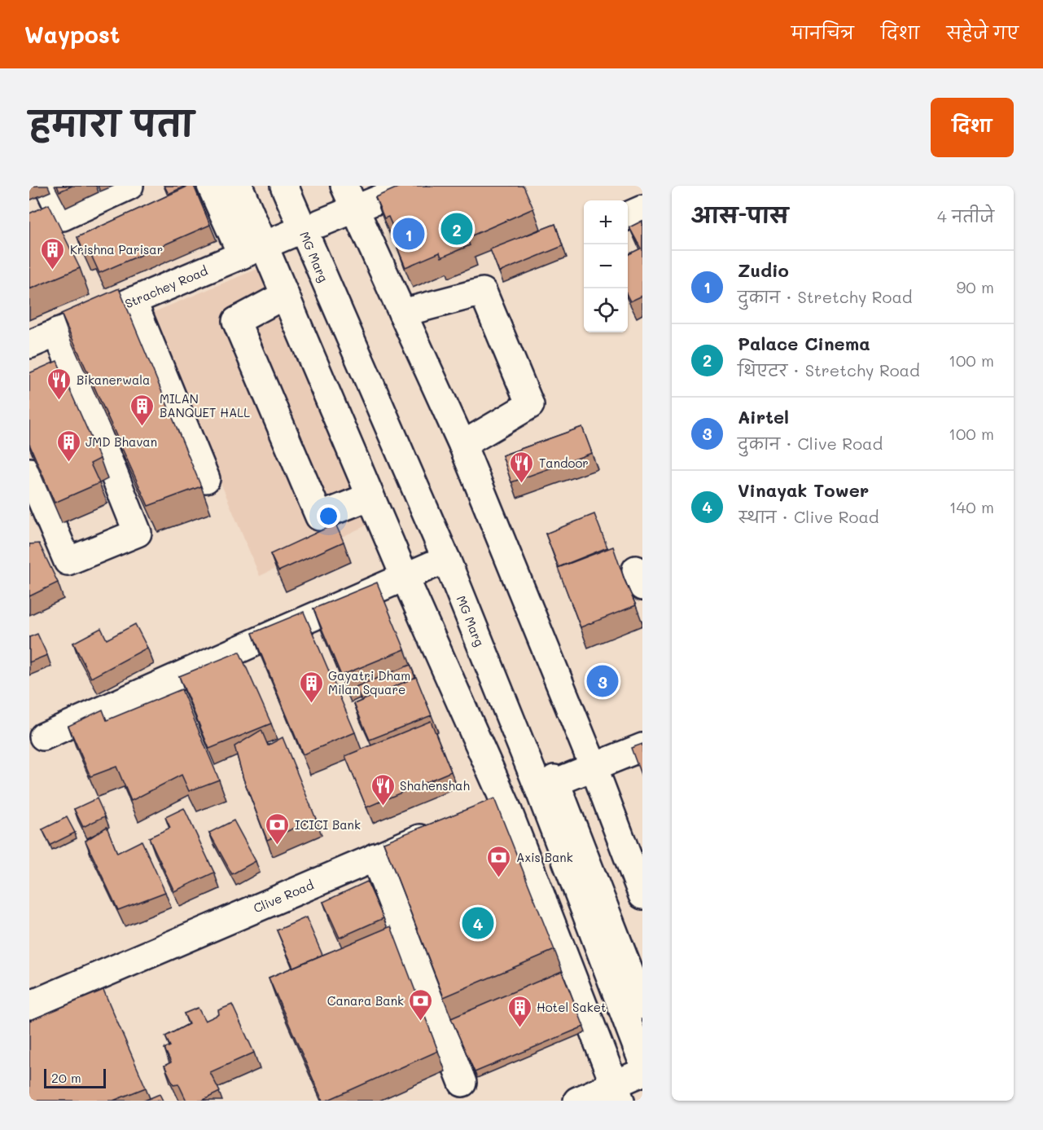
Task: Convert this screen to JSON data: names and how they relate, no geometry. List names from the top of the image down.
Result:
{
  "streets": {
    "street": ["MG Marg", "Strachey Road", "Clive Road"]
  },
  "crossings": [
    ["MG Marg", "Strachey Road"]
  ],
  "places": {
    "building": [
      "Krishna Parisar",
      "MILAN BANQUET HALL",
      "JMD Bhavan",
      "Gayatri Dham Milan Square",
      "Hotel Saket"
    ],
    "restaurant": ["Bikanerwala", "Tandoor", "Shahenshah"],
    "bank": ["ICICI Bank", "Axis Bank", "Canara Bank"]
  },
  "scale_bar": "20 m",
  "page": {
    "header": "Waypost",
    "nav": ["मानचित्र", "दिशा", "सहेजे गए"],
    "title": "हमारा पता",
    "buttons": "दिशा",
    "heading": ["आस-पास", "4 नतीजे"],
    "map_buttons": ["+", "−"],
    "pins": [
      "2",
      "1",
      "3",
      "4"
    ],
    "list": [
      {
        "mark": "1",
        "name": "Zudio",
        "note": "दुकान · Stretchy Road",
        "value": "90 m"
      },
      {
        "mark": "2",
        "name": "Palace Cinema",
        "note": "थिएटर · Stretchy Road",
        "value": "100 m"
      },
      {
        "mark": "3",
        "name": "Airtel",
        "note": "दुकान · Clive Road",
        "value": "100 m"
      },
      {
        "mark": "4",
        "name": "Vinayak Tower",
        "note": "स्थान · Clive Road",
        "value": "140 m"
      }
    ],
    "scale": "20 m"
  }
}
